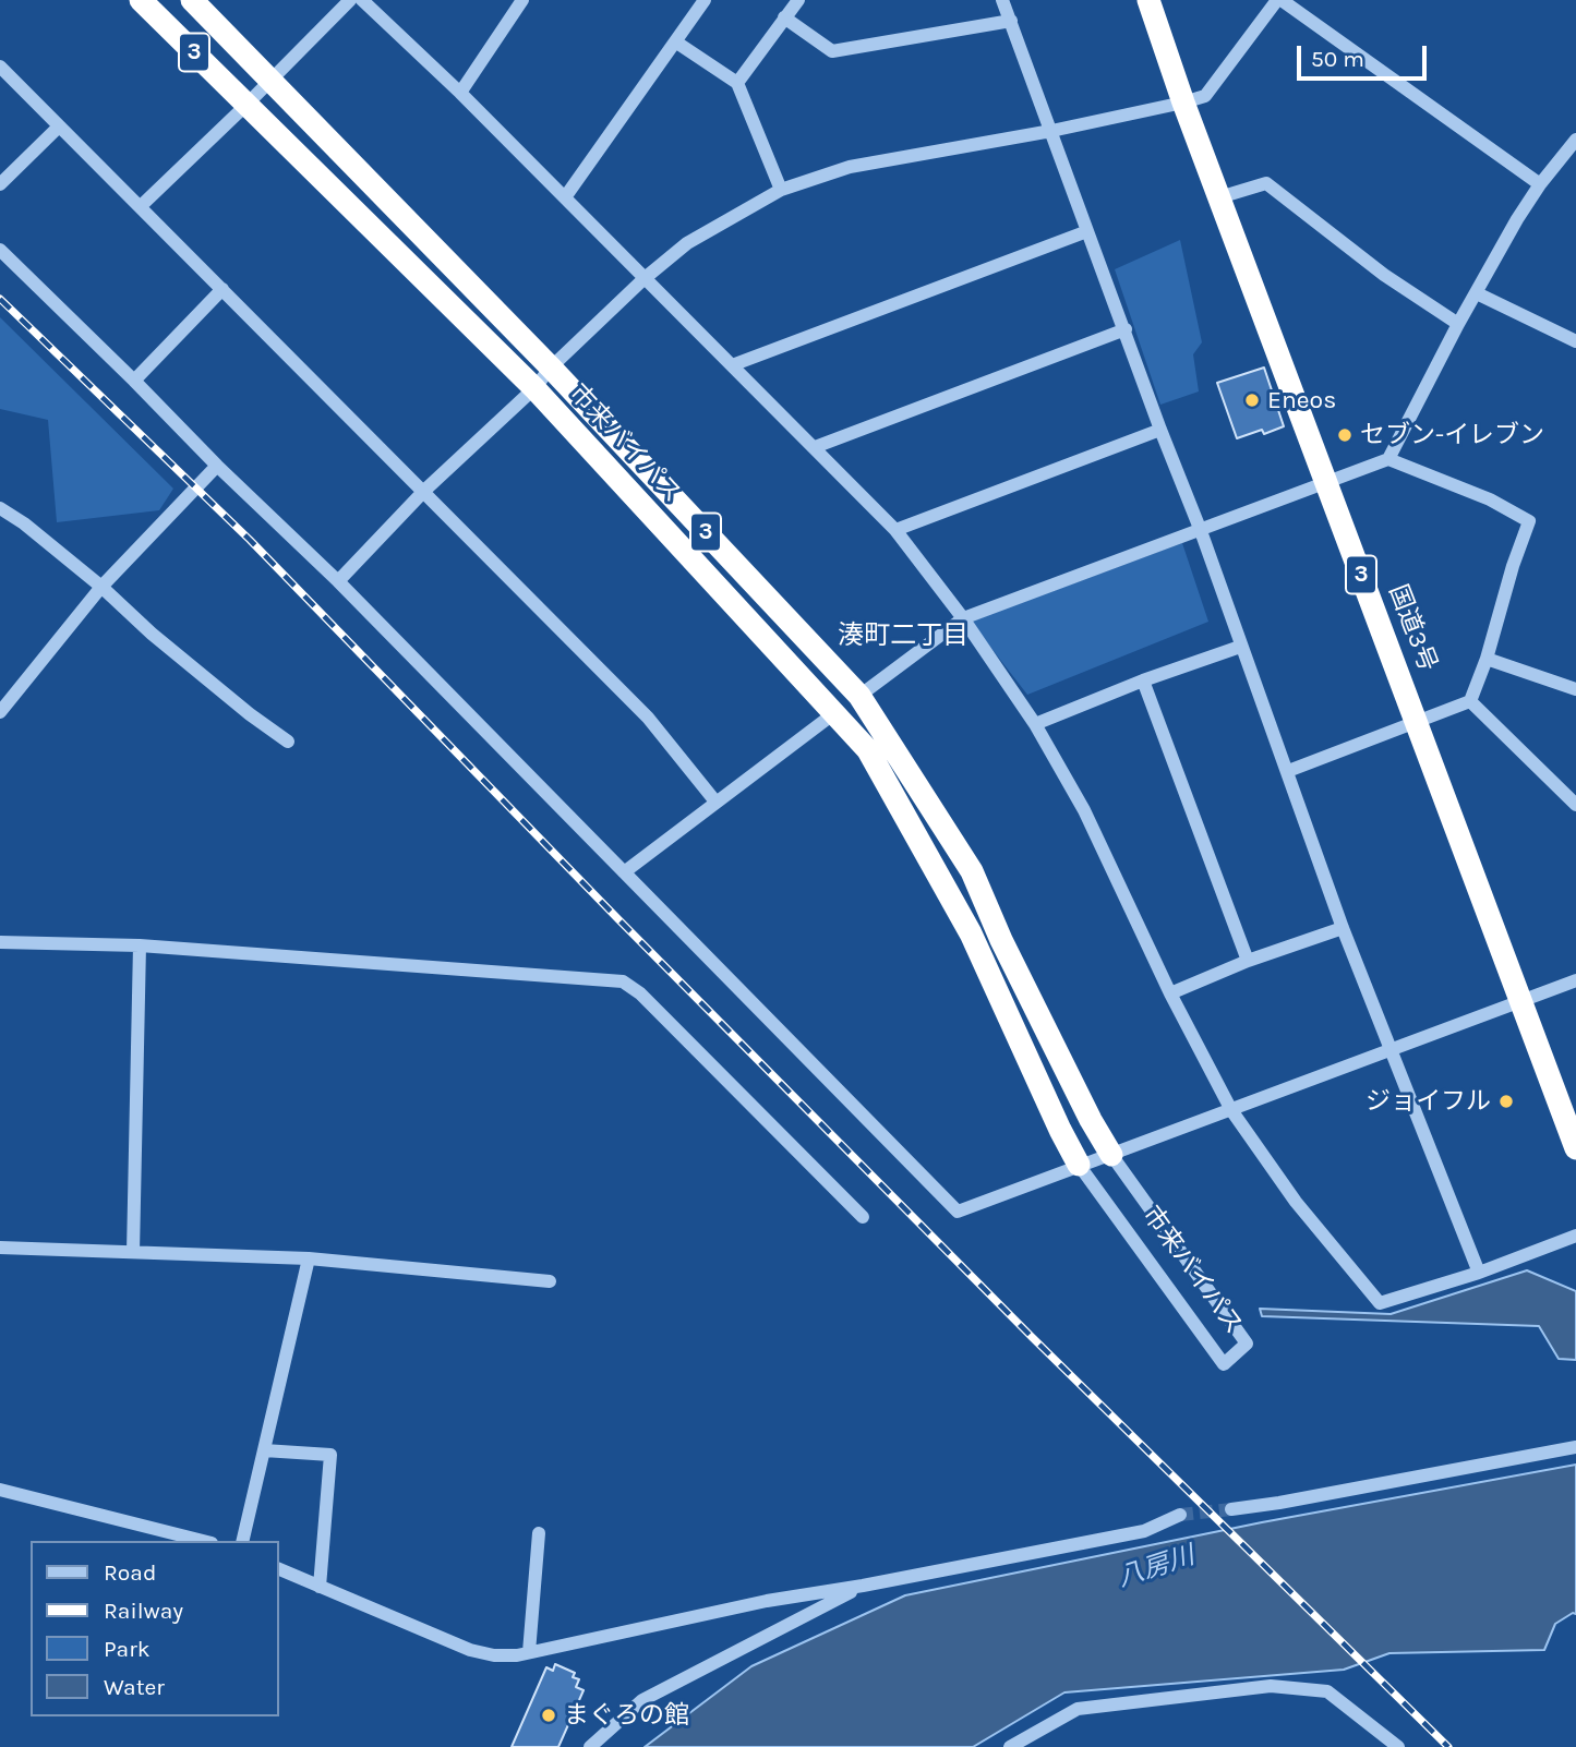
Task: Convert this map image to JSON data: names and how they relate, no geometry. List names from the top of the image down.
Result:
{
  "streets": {
    "highway": ["3", "市来バイパス", "国道3号"]
  },
  "districts": ["湊町二丁目"],
  "water": ["八房川"],
  "places": [
    "Eneos",
    "セブン-イレブン",
    "ジョイフル",
    "まぐろの館"
  ],
  "legend": [
    "Road",
    "Railway",
    "Park",
    "Water"
  ],
  "scale_bar": "50 m"
}
